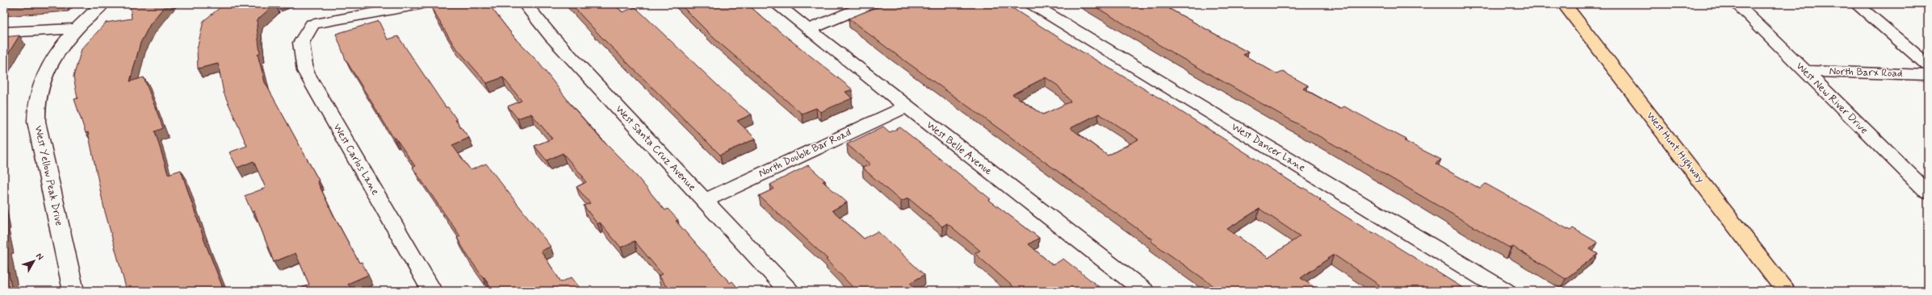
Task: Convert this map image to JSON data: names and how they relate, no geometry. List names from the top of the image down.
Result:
{
  "streets": {
    "main road": ["West Hunt Highway"],
    "street": [
      "North Barx Road",
      "West New River Drive",
      "West Dancer Lane",
      "West Santa Cruz Avenue",
      "West Belle Avenue",
      "North Double Bar Road",
      "West Carlos Lane",
      "West Yellow Peak Drive"
    ]
  },
  "crossings": [
    ["North Barx Road", "West New River Drive"],
    ["West Santa Cruz Avenue", "North Double Bar Road"],
    ["West Belle Avenue", "North Double Bar Road"]
  ],
  "north": "top right"
}
